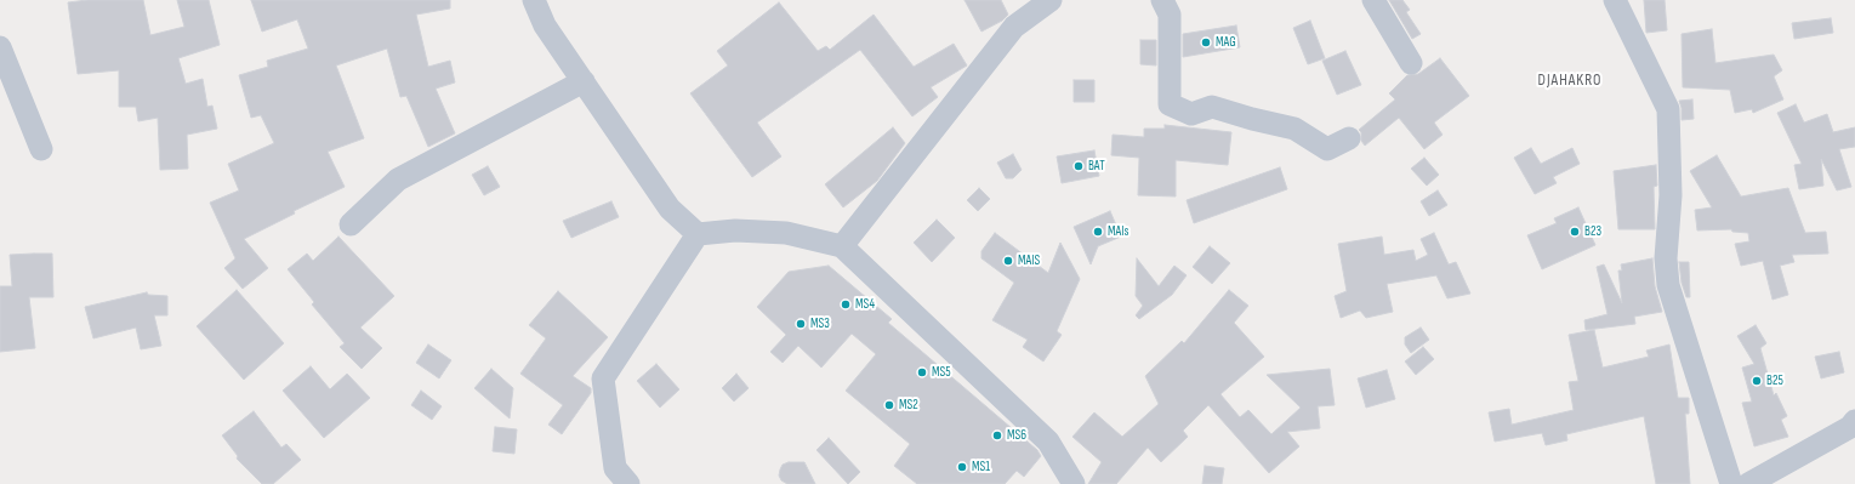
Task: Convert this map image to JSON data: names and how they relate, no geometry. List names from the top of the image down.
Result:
{
  "districts": ["DJAHAKRO"],
  "places": [
    "MAG",
    "BAT",
    "MAIs",
    "B23",
    "MAIS",
    "MS4",
    "MS3",
    "MS5",
    "B25",
    "MS2",
    "MS6",
    "MS1"
  ]
}
